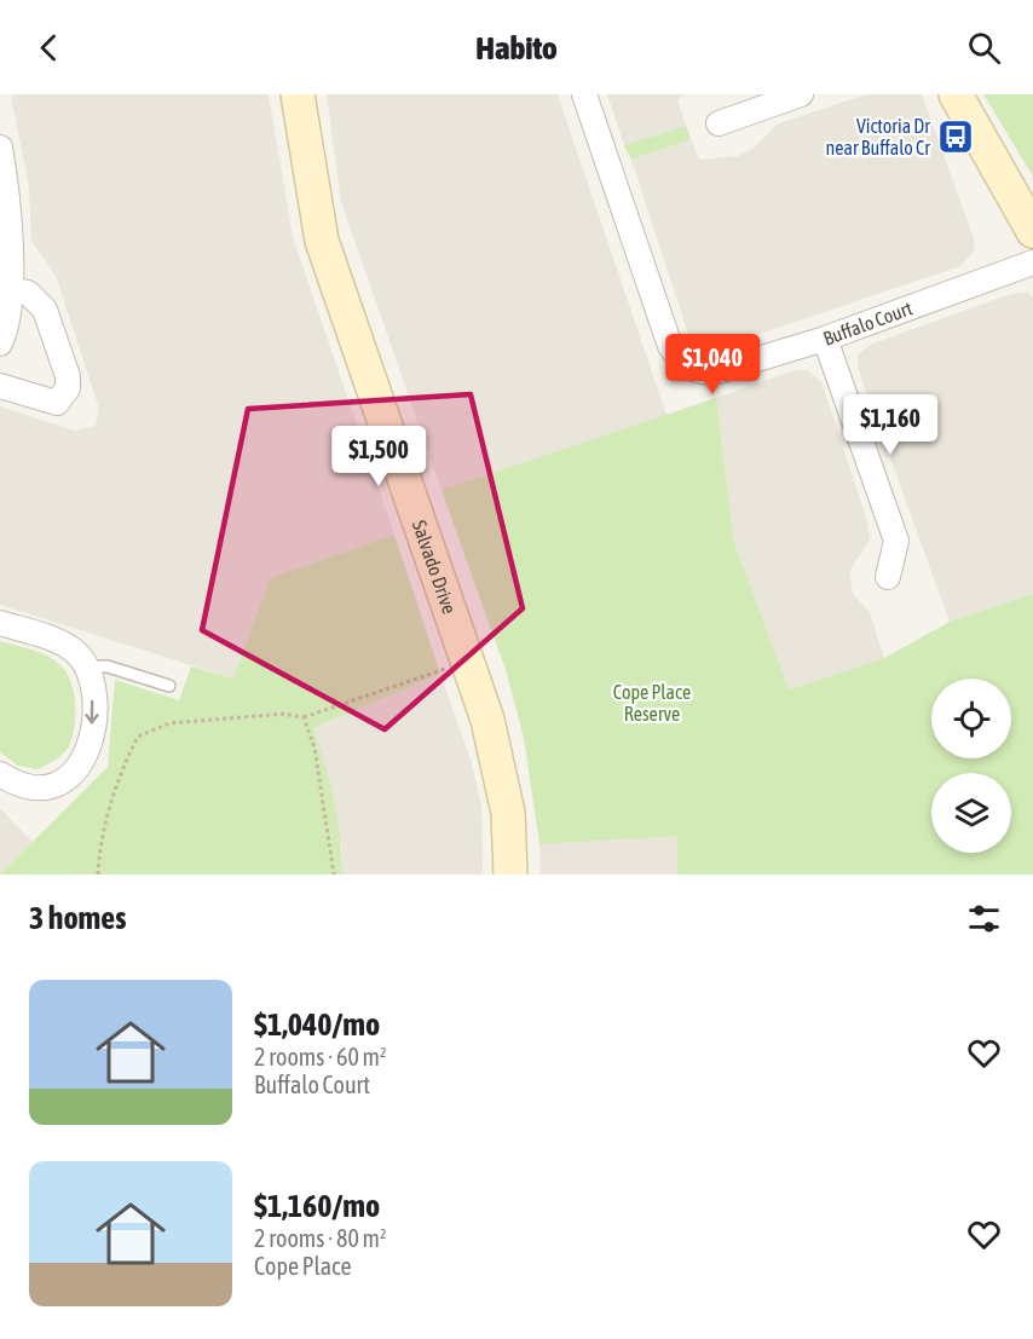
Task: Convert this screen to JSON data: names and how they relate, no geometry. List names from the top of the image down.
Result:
{
  "streets": {
    "street": ["Buffalo Court", "Salvado Drive"]
  },
  "parks": ["Cope Place Reserve"],
  "places": {
    "bus stop": ["Victoria Dr near Buffalo Cr"]
  },
  "page": {
    "header": "Habito",
    "price": ["$1,040", "$1,160", "$1,500"],
    "heading": "3 homes",
    "list": [
      {
        "name": "$1,040/mo",
        "note": "2 rooms · 60 m² · Buffalo Court"
      },
      {
        "name": "$1,160/mo",
        "note": "2 rooms · 80 m² · Cope Place"
      }
    ]
  }
}
